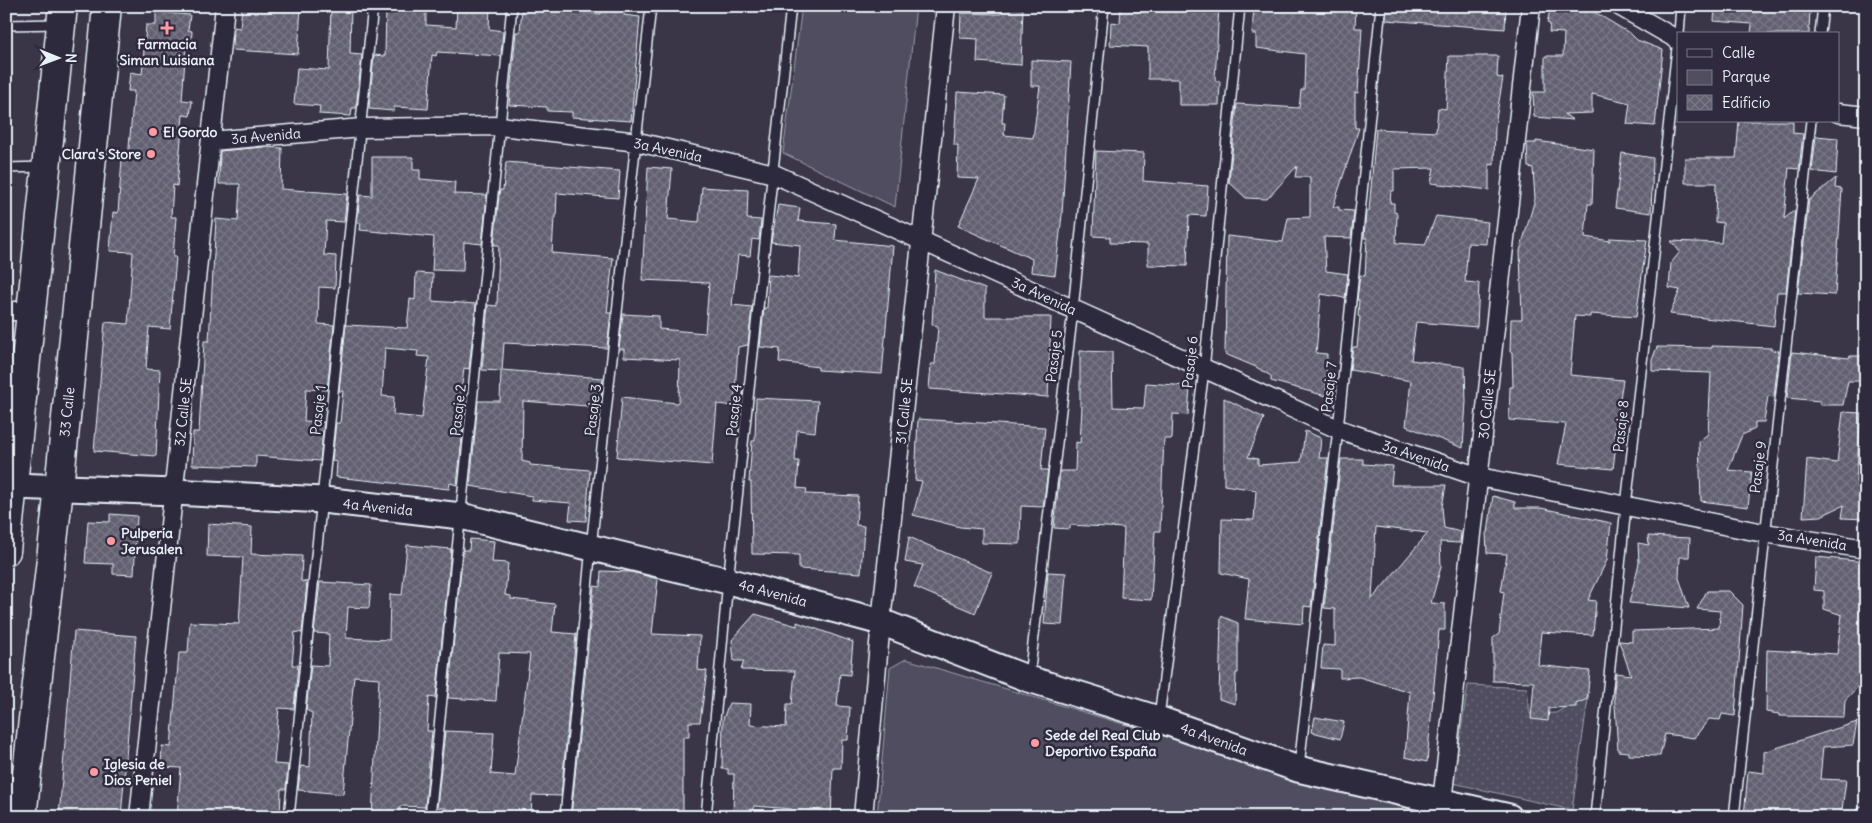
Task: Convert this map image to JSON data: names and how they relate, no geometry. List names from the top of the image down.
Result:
{
  "streets": {
    "main road": ["33 Calle"],
    "street": [
      "3a Avenida",
      "30 Calle SE",
      "31 Calle SE",
      "32 Calle SE",
      "4a Avenida"
    ],
    "lane": [
      "Pasaje 5",
      "Pasaje 6",
      "Pasaje 7",
      "Pasaje 1",
      "Pasaje 2",
      "Pasaje 3",
      "Pasaje 4",
      "Pasaje 8",
      "Pasaje 9"
    ]
  },
  "crossings": [
    ["3a Avenida", "Pasaje 5"],
    ["3a Avenida", "Pasaje 6"],
    ["3a Avenida", "Pasaje 7"],
    ["3a Avenida", "30 Calle SE"],
    ["3a Avenida", "Pasaje 1"],
    ["3a Avenida", "Pasaje 2"],
    ["3a Avenida", "Pasaje 3"],
    ["3a Avenida", "Pasaje 4"],
    ["3a Avenida", "31 Calle SE"],
    ["3a Avenida", "32 Calle SE"],
    ["3a Avenida", "Pasaje 8"],
    ["3a Avenida", "Pasaje 9"],
    ["Pasaje 5", "4a Avenida"],
    ["Pasaje 6", "4a Avenida"],
    ["Pasaje 7", "4a Avenida"],
    ["30 Calle SE", "4a Avenida"],
    ["Pasaje 1", "4a Avenida"],
    ["Pasaje 2", "4a Avenida"],
    ["Pasaje 3", "4a Avenida"],
    ["Pasaje 4", "4a Avenida"],
    ["31 Calle SE", "4a Avenida"],
    ["33 Calle", "4a Avenida"],
    ["32 Calle SE", "4a Avenida"]
  ],
  "places": {
    "health": ["Farmacia Siman Luisiana"],
    "other": [
      "El Gordo",
      "Clara's Store",
      "Pulpería Jerusalen",
      "Sede del Real Club Deportivo España",
      "Iglesia de Dios Peniel"
    ]
  },
  "legend": ["Calle", "Parque", "Edificio"],
  "north": "right"
}
